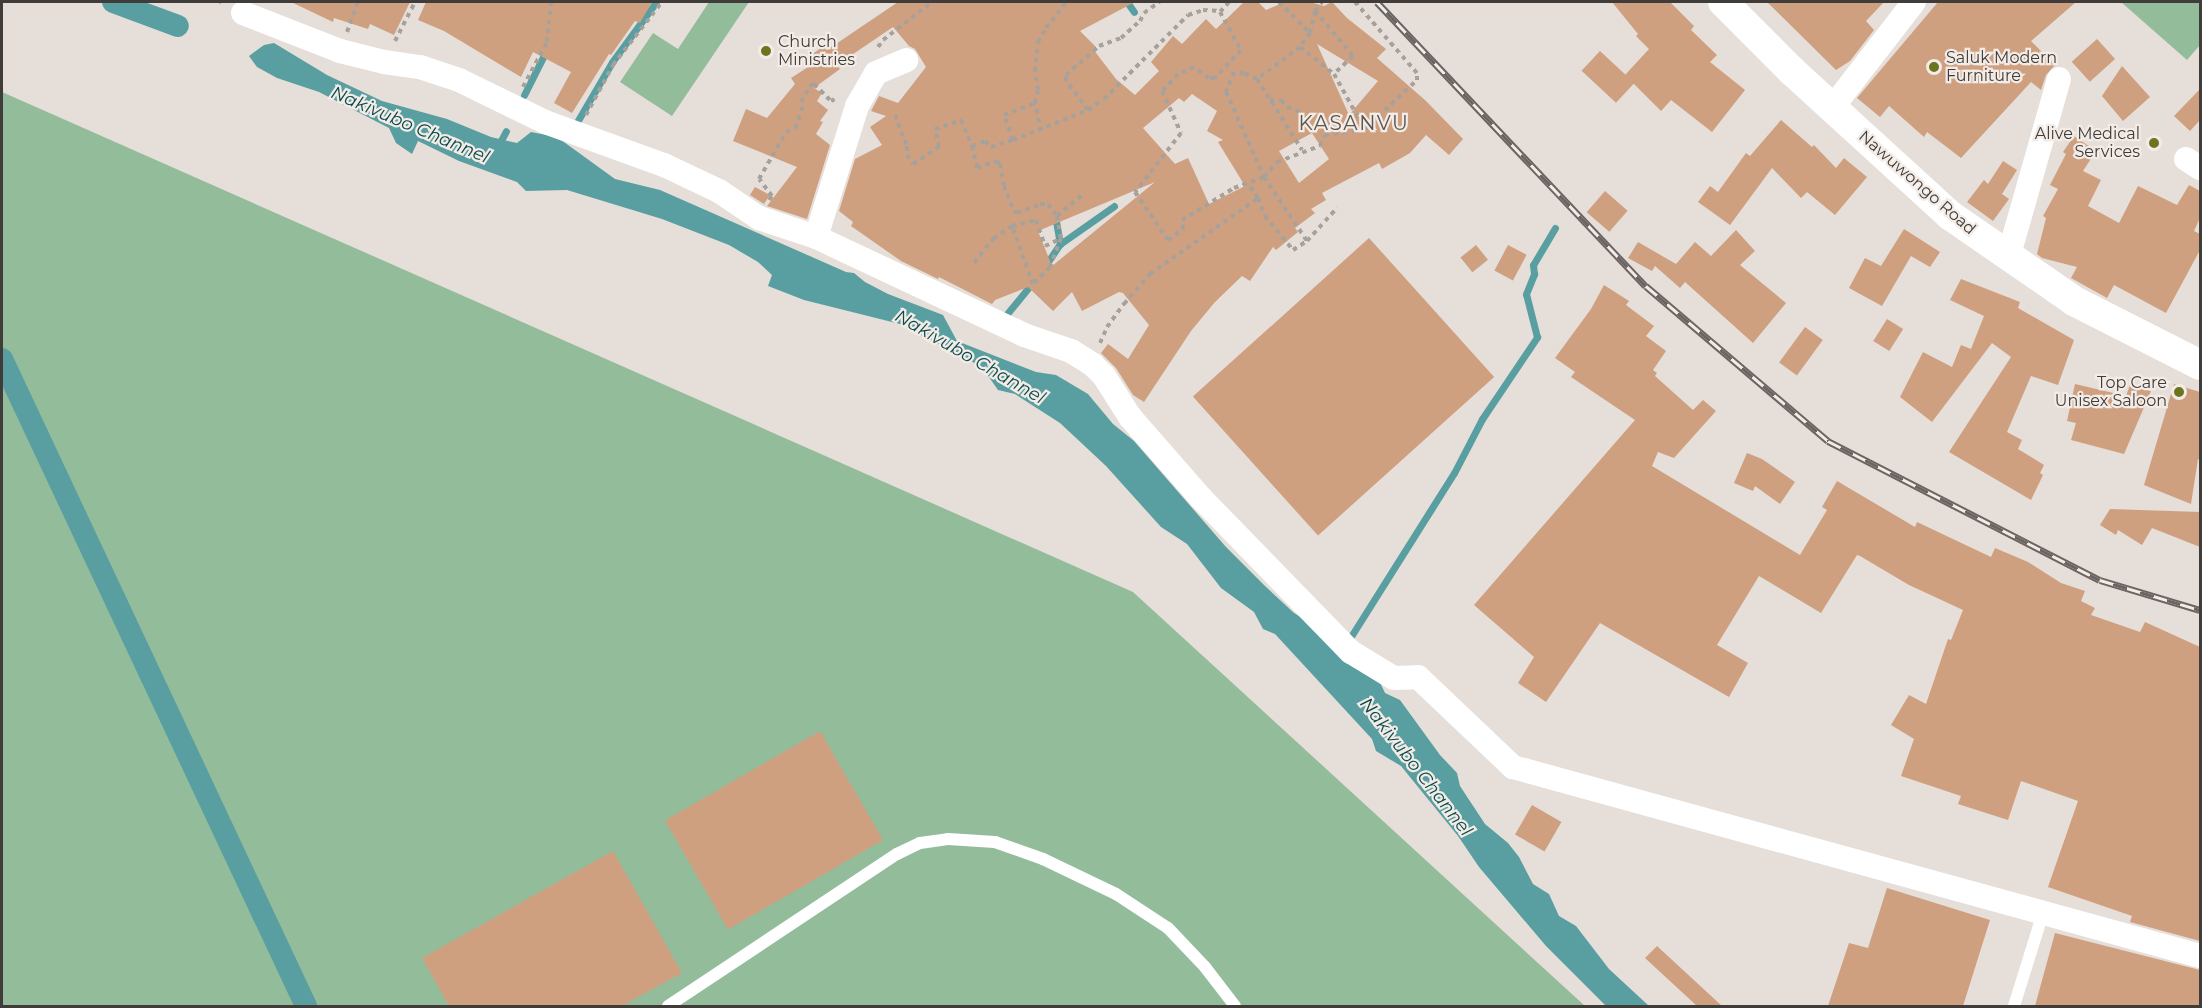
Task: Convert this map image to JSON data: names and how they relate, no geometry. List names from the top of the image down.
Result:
{
  "streets": {
    "street": ["Nawuwongo Road"]
  },
  "districts": ["KASANVU"],
  "water": ["Nakivubo Channel"],
  "places": [
    "Church Ministries",
    "Saluk Modern Furniture",
    "Alive Medical Services",
    "Top Care Unisex Saloon"
  ]
}
